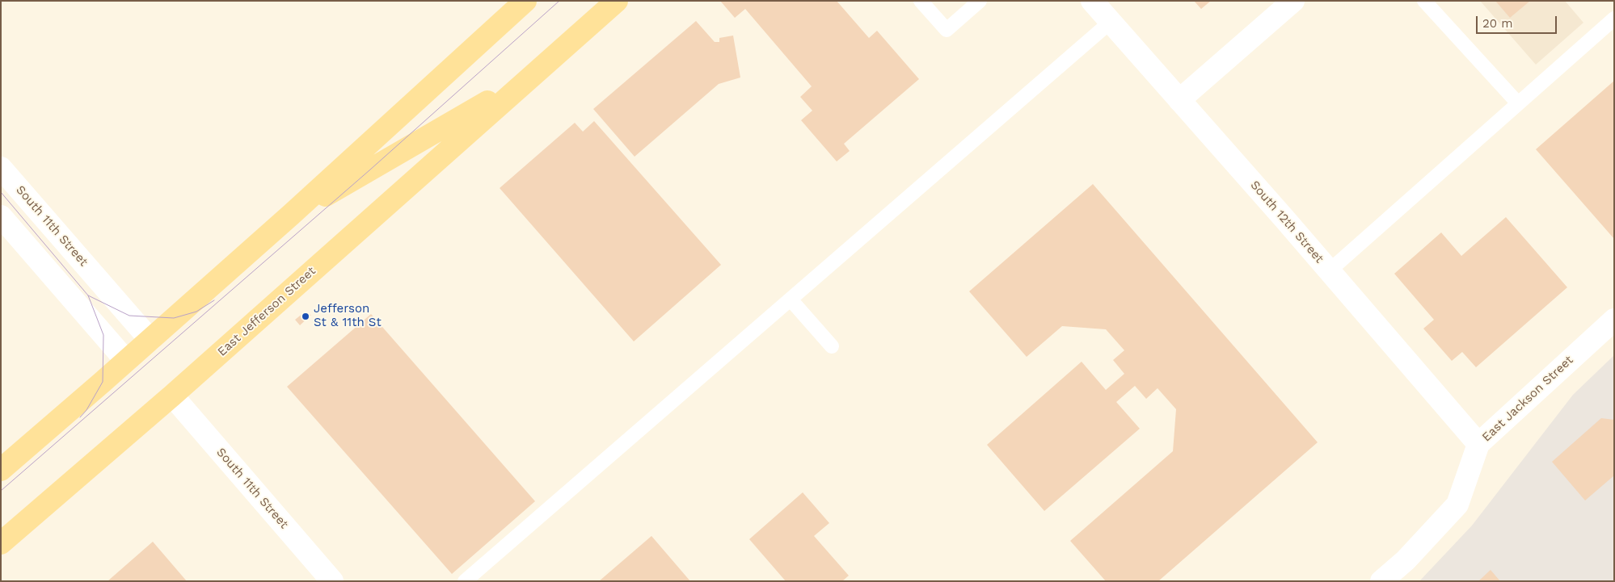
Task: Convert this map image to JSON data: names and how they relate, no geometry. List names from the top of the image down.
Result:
{
  "streets": {
    "main road": ["East Jefferson Street"],
    "street": ["South 12th Street", "South 11th Street", "East Jackson Street"]
  },
  "crossings": [
    ["South 12th Street", "East Jackson Street"],
    ["South 11th Street", "East Jefferson Street"]
  ],
  "places": ["Jefferson St & 11th St"],
  "scale_bar": "20 m"
}
